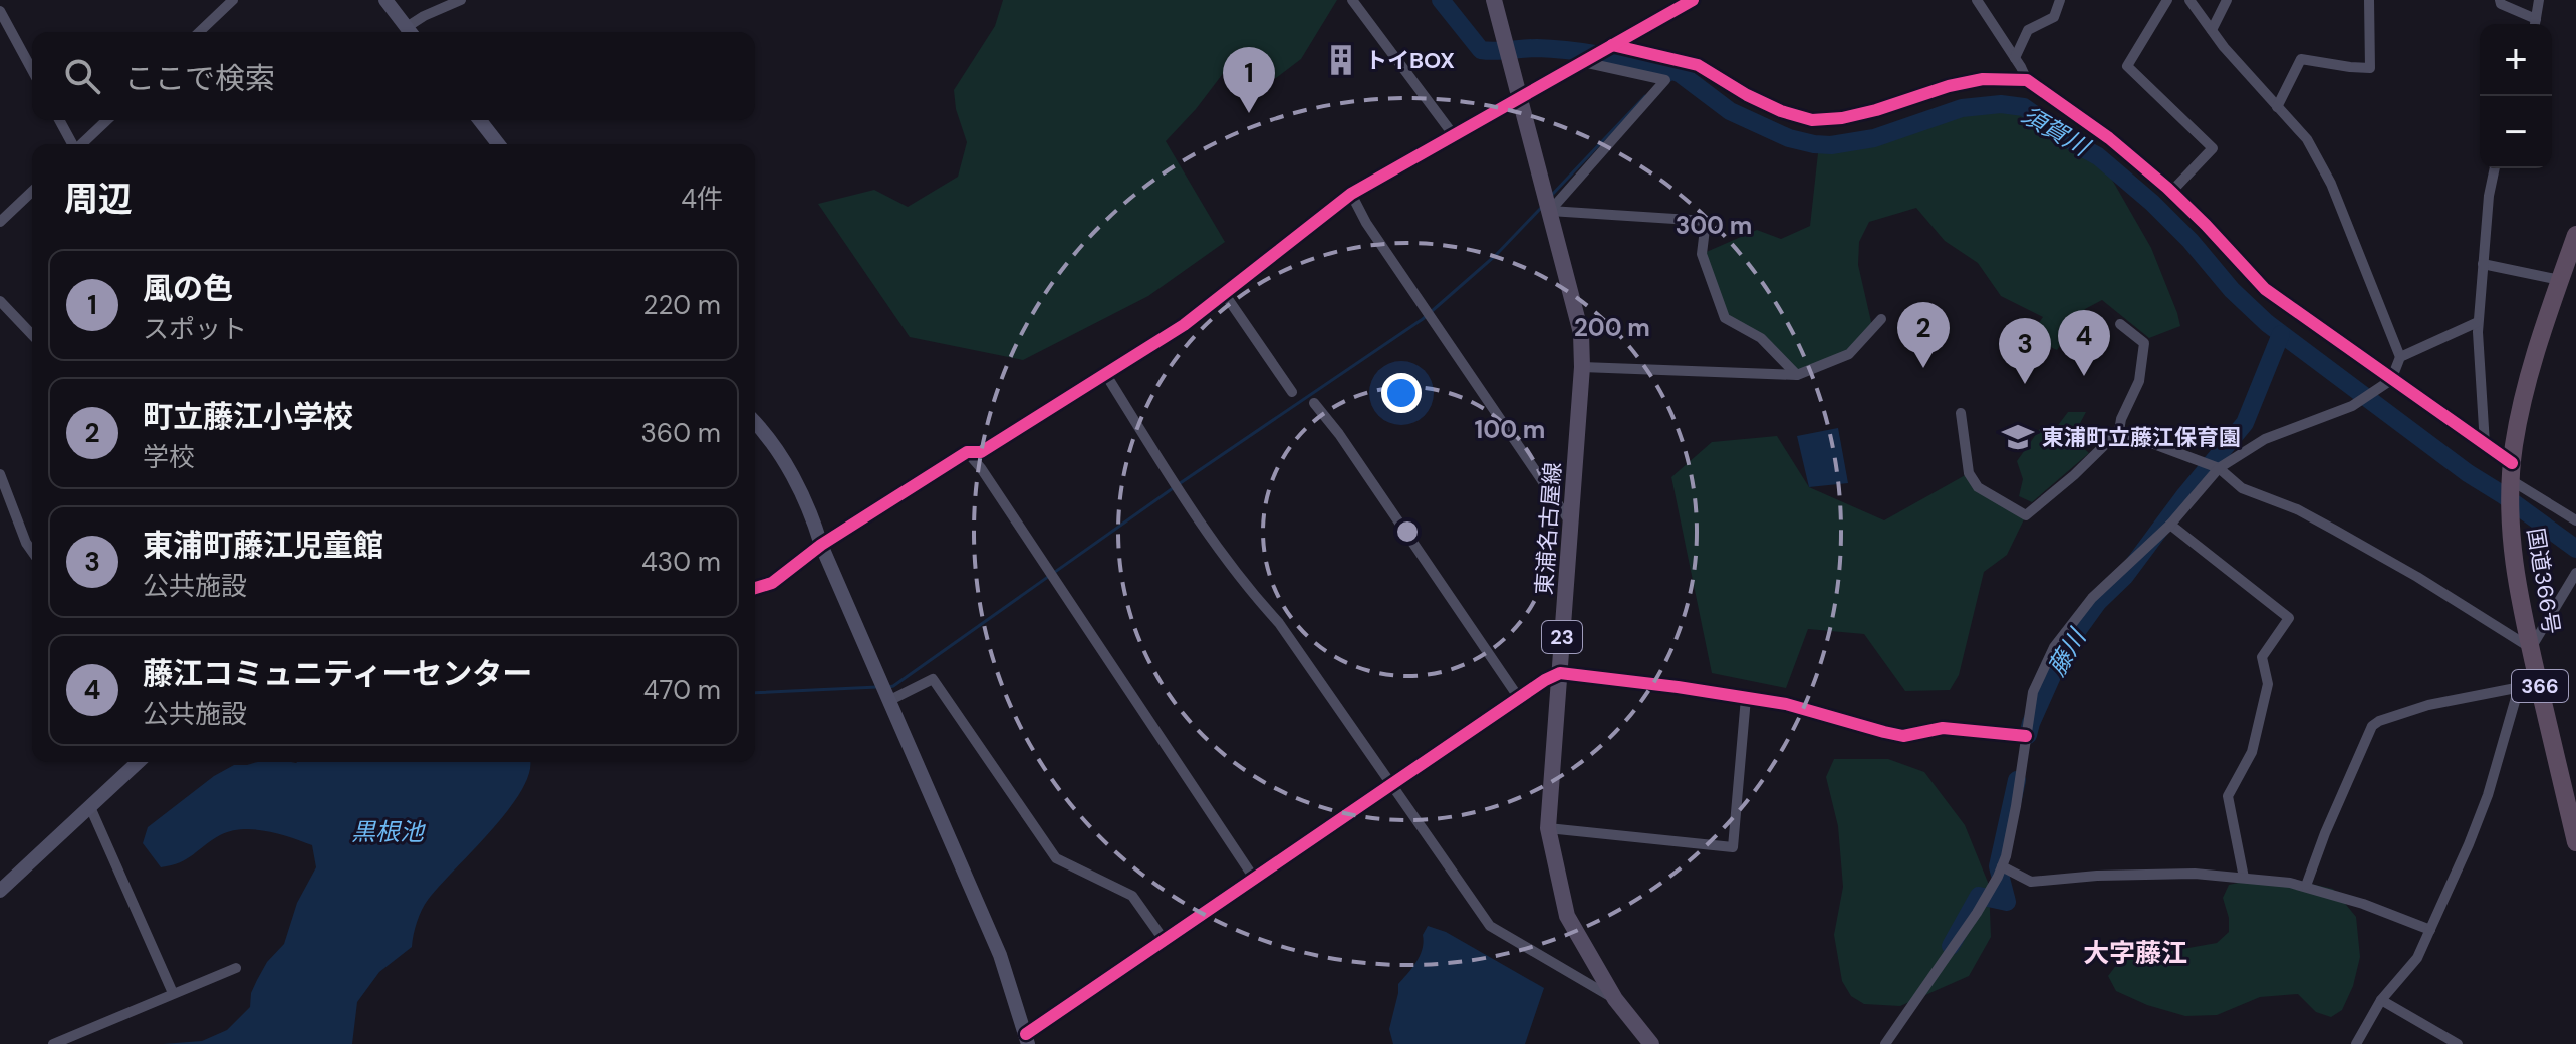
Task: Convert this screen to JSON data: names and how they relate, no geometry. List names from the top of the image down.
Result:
{
  "streets": {
    "highway": ["国道366号", "366"],
    "main road": ["東浦名古屋線", "23"]
  },
  "districts": ["大字藤江"],
  "water": ["須賀川", "藤川", "黒根池"],
  "places": {
    "building": ["トイBOX"],
    "school or university": ["東浦町立藤江保育園"]
  },
  "page": {
    "map_buttons": ["+", "−"],
    "search": "ここで検索",
    "pins": [
      "1",
      "2",
      "4",
      "3"
    ],
    "heading": ["周辺", "4件"],
    "list": [
      {
        "mark": "1",
        "name": "風の色",
        "note": "スポット",
        "value": "220 m"
      },
      {
        "mark": "2",
        "name": "町立藤江小学校",
        "note": "学校",
        "value": "360 m"
      },
      {
        "mark": "3",
        "name": "東浦町藤江児童館",
        "note": "公共施設",
        "value": "430 m"
      },
      {
        "mark": "4",
        "name": "藤江コミュニティーセンター",
        "note": "公共施設",
        "value": "470 m"
      }
    ]
  },
  "rings": ["300 m", "200 m", "100 m"]
}
